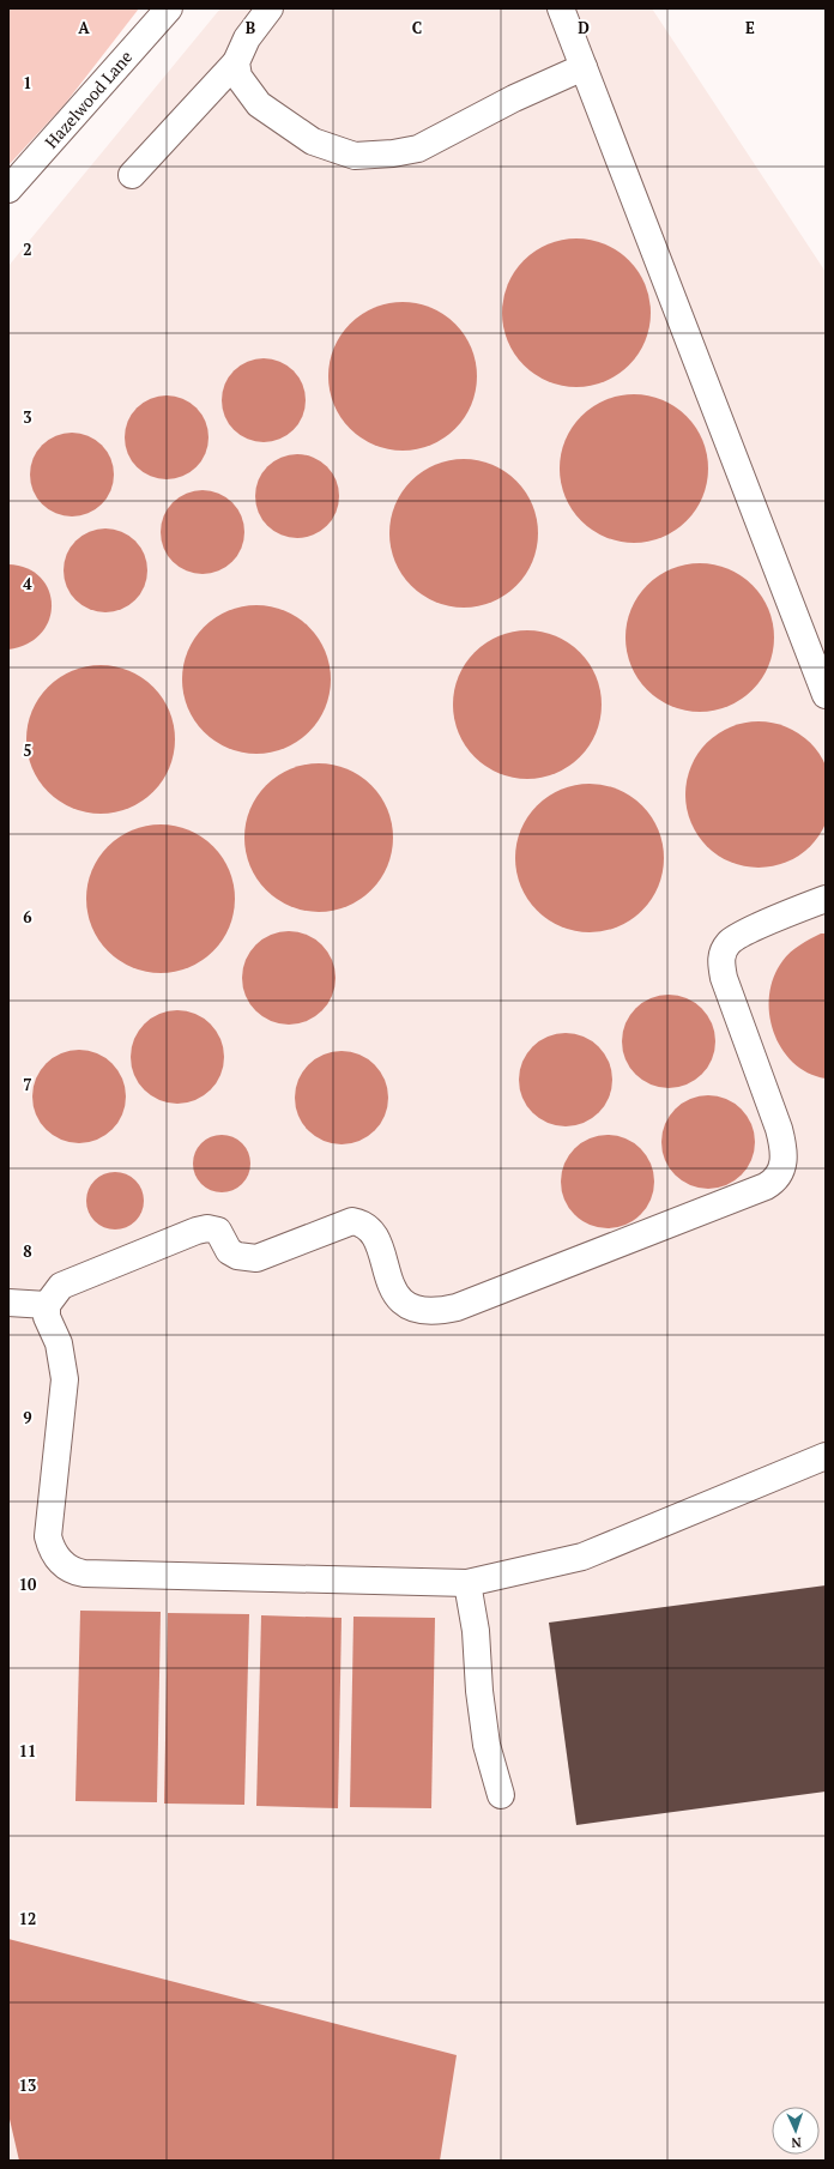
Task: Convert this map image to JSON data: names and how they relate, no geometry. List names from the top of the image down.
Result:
{
  "streets": {
    "lane": ["Hazelwood Lane"]
  },
  "north": "bottom",
  "grid": {
    "columns": [
      "A",
      "B",
      "C",
      "D",
      "E"
    ],
    "rows": [
      "1",
      "2",
      "3",
      "4",
      "5",
      "6",
      "7",
      "8",
      "9",
      "10",
      "11",
      "12",
      "13"
    ]
  }
}
